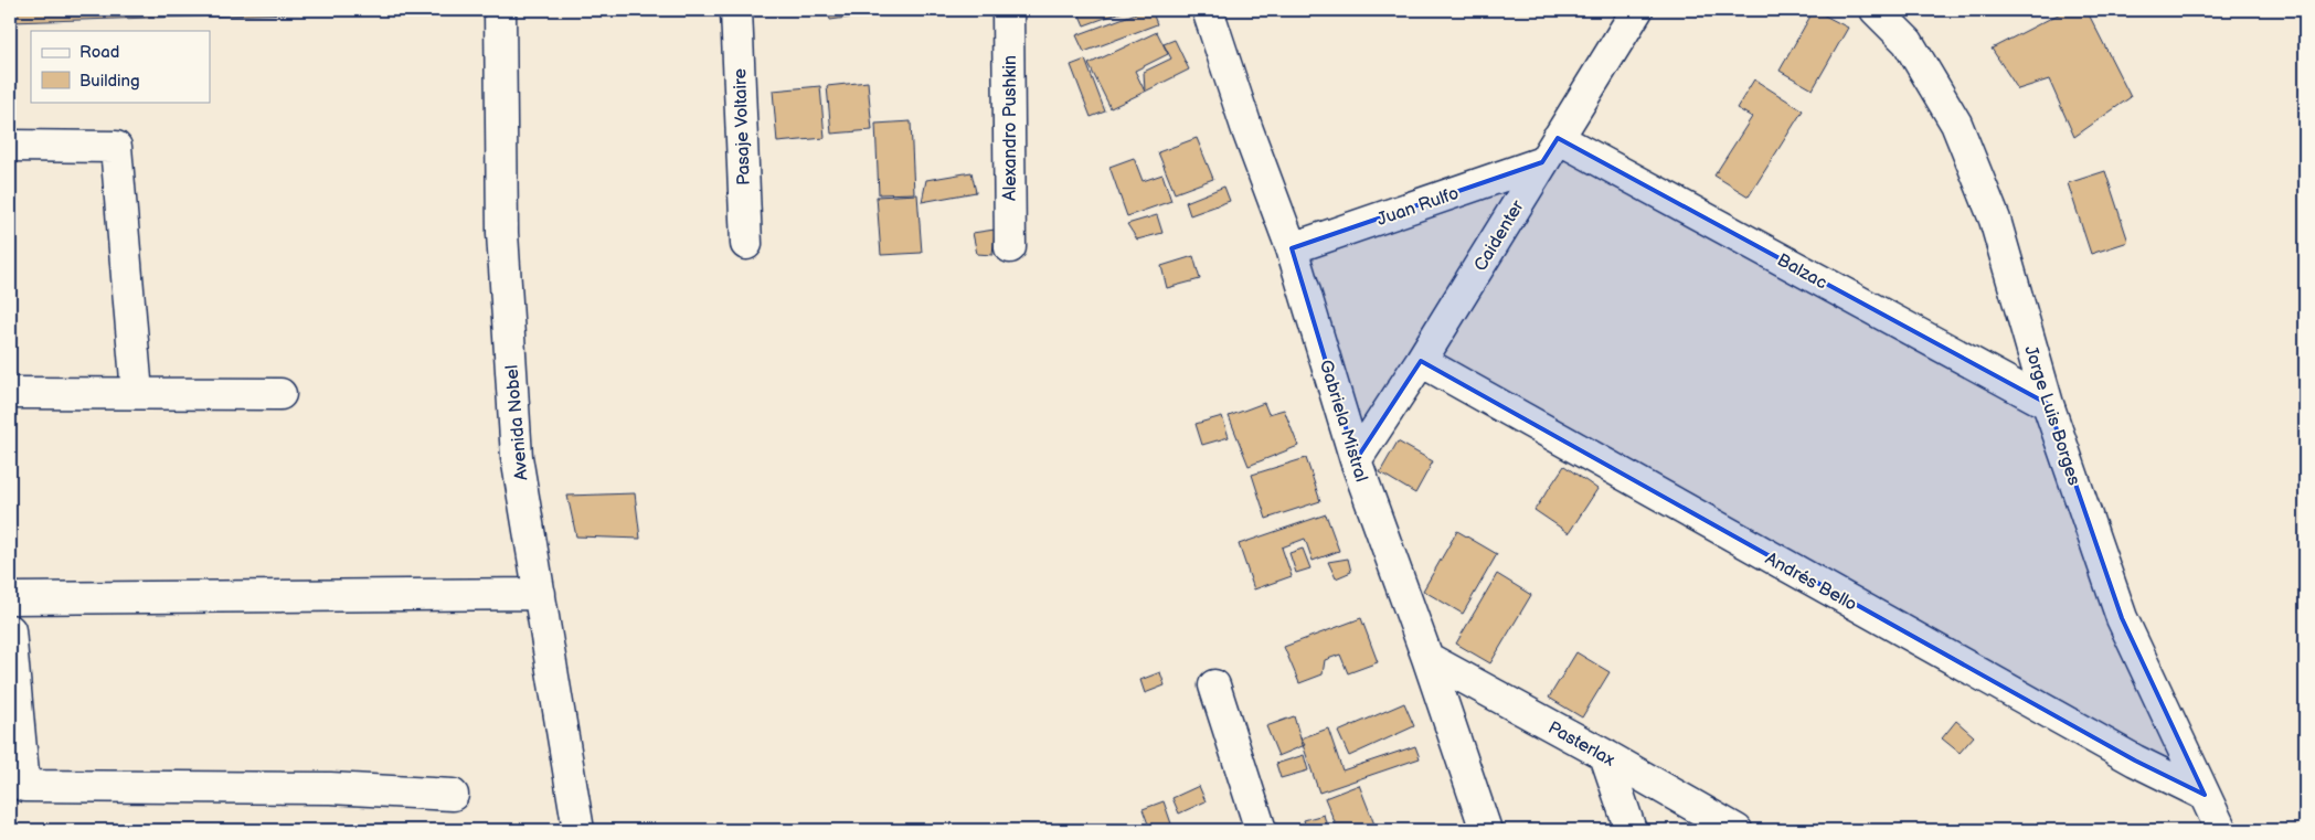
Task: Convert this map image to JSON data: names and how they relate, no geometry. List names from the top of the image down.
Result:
{
  "streets": {
    "street": [
      "Pasaje Voltaire",
      "Alexandro Pushkin",
      "Juan Rulfo",
      "Caidenter",
      "Balzac",
      "Jorge Luis Borges",
      "Gabriela Mistral",
      "Avenida Nobel",
      "Andrés Bello",
      "Pasterlax"
    ]
  },
  "crossings": [
    ["Juan Rulfo", "Caidenter"],
    ["Juan Rulfo", "Gabriela Mistral"],
    ["Caidenter", "Balzac"],
    ["Caidenter", "Gabriela Mistral"],
    ["Caidenter", "Andrés Bello"],
    ["Balzac", "Jorge Luis Borges"],
    ["Jorge Luis Borges", "Andrés Bello"],
    ["Gabriela Mistral", "Pasterlax"]
  ],
  "legend": ["Road", "Building"]
}
